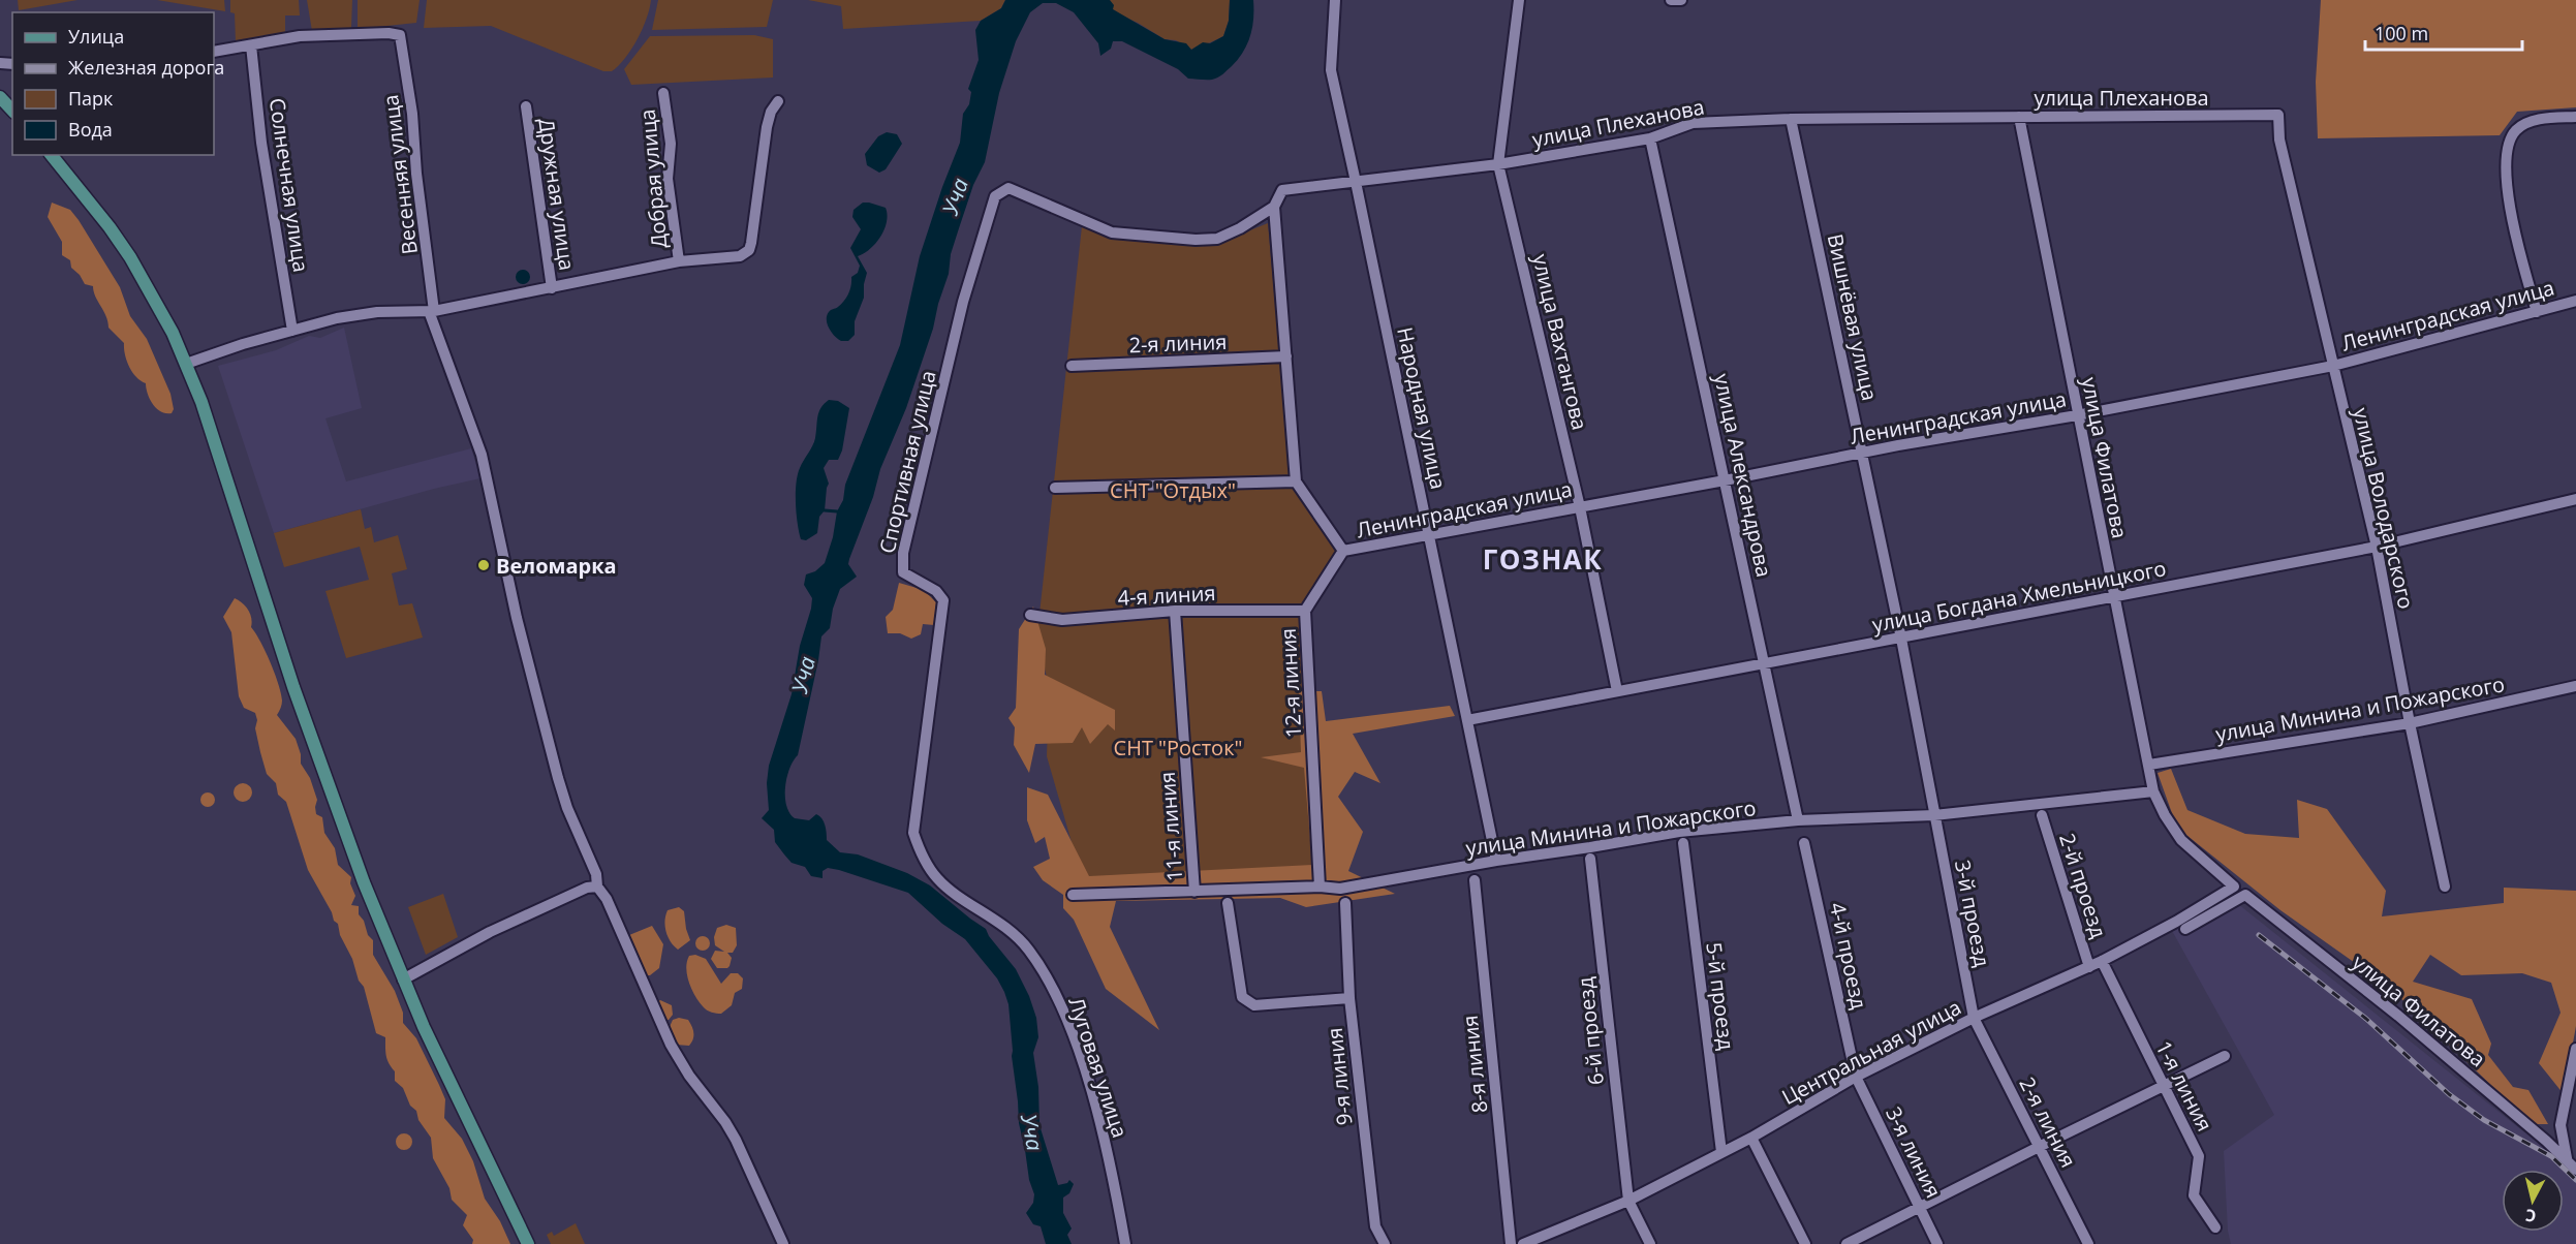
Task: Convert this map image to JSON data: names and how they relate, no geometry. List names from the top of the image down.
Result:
{
  "streets": {
    "street": [
      "улица Плеханова",
      "Весенняя улица",
      "Добрая улица",
      "Солнечная улица",
      "Дружная улица",
      "Ленинградская улица",
      "Вишнёвая улица",
      "улица Вахтангова",
      "2-я линия",
      "Народная улица",
      "улица Филатова",
      "Спортивная улица",
      "улица Александрова",
      "улица Володарского",
      "4-я линия",
      "улица Богдана Хмельницкого",
      "12-я линия",
      "улица Минина и Пожарского",
      "11-я линия",
      "2-й проезд",
      "3-й проезд",
      "4-й проезд",
      "5-й проезд",
      "6-й проезд",
      "Центральная улица",
      "8-я линия",
      "Луговая улица",
      "9-я линия",
      "1-я линия",
      "3-я линия"
    ]
  },
  "crossings": [
    ["улица Плеханова", "Вишнёвая улица"],
    ["улица Плеханова", "улица Вахтангова"],
    ["улица Плеханова", "Народная улица"],
    ["улица Плеханова", "улица Филатова"],
    ["улица Плеханова", "Спортивная улица"],
    ["улица Плеханова", "улица Александрова"],
    ["улица Плеханова", "улица Володарского"],
    ["Весенняя улица", "Солнечная улица"],
    ["Ленинградская улица", "Вишнёвая улица"],
    ["Ленинградская улица", "улица Вахтангова"],
    ["Ленинградская улица", "Народная улица"],
    ["Ленинградская улица", "улица Филатова"],
    ["Ленинградская улица", "улица Александрова"],
    ["Ленинградская улица", "улица Володарского"],
    ["Ленинградская улица", "12-я линия"],
    ["Вишнёвая улица", "улица Богдана Хмельницкого"],
    ["Вишнёвая улица", "улица Минина и Пожарского"],
    ["Вишнёвая улица", "3-й проезд"],
    ["улица Вахтангова", "улица Богдана Хмельницкого"],
    ["2-я линия", "3-й проезд"],
    ["2-я линия", "Центральная улица"],
    ["Народная улица", "улица Богдана Хмельницкого"],
    ["Народная улица", "улица Минина и Пожарского"],
    ["улица Филатова", "улица Богдана Хмельницкого"],
    ["улица Филатова", "улица Минина и Пожарского"],
    ["улица Филатова", "Центральная улица"],
    ["Спортивная улица", "Луговая улица"],
    ["улица Александрова", "улица Богдана Хмельницкого"],
    ["улица Александрова", "улица Минина и Пожарского"],
    ["улица Володарского", "улица Богдана Хмельницкого"],
    ["улица Володарского", "улица Минина и Пожарского"],
    ["4-я линия", "12-я линия"],
    ["4-я линия", "11-я линия"],
    ["12-я линия", "улица Минина и Пожарского"],
    ["улица Минина и Пожарского", "11-я линия"],
    ["улица Минина и Пожарского", "3-й проезд"],
    ["2-й проезд", "Центральная улица"],
    ["3-й проезд", "Центральная улица"],
    ["4-й проезд", "Центральная улица"],
    ["4-й проезд", "3-я линия"],
    ["5-й проезд", "Центральная улица"],
    ["6-й проезд", "Центральная улица"],
    ["Центральная улица", "1-я линия"],
    ["Центральная улица", "3-я линия"]
  ],
  "districts": ["ГОЗНАК"],
  "water": ["Уча"],
  "parks": ["СНТ \"Отдых\"", "СНТ \"Росток\""],
  "places": ["Веломарка"],
  "legend": [
    "Улица",
    "Железная дорога",
    "Парк",
    "Вода"
  ],
  "scale_bar": "100 m",
  "north": "bottom"
}
